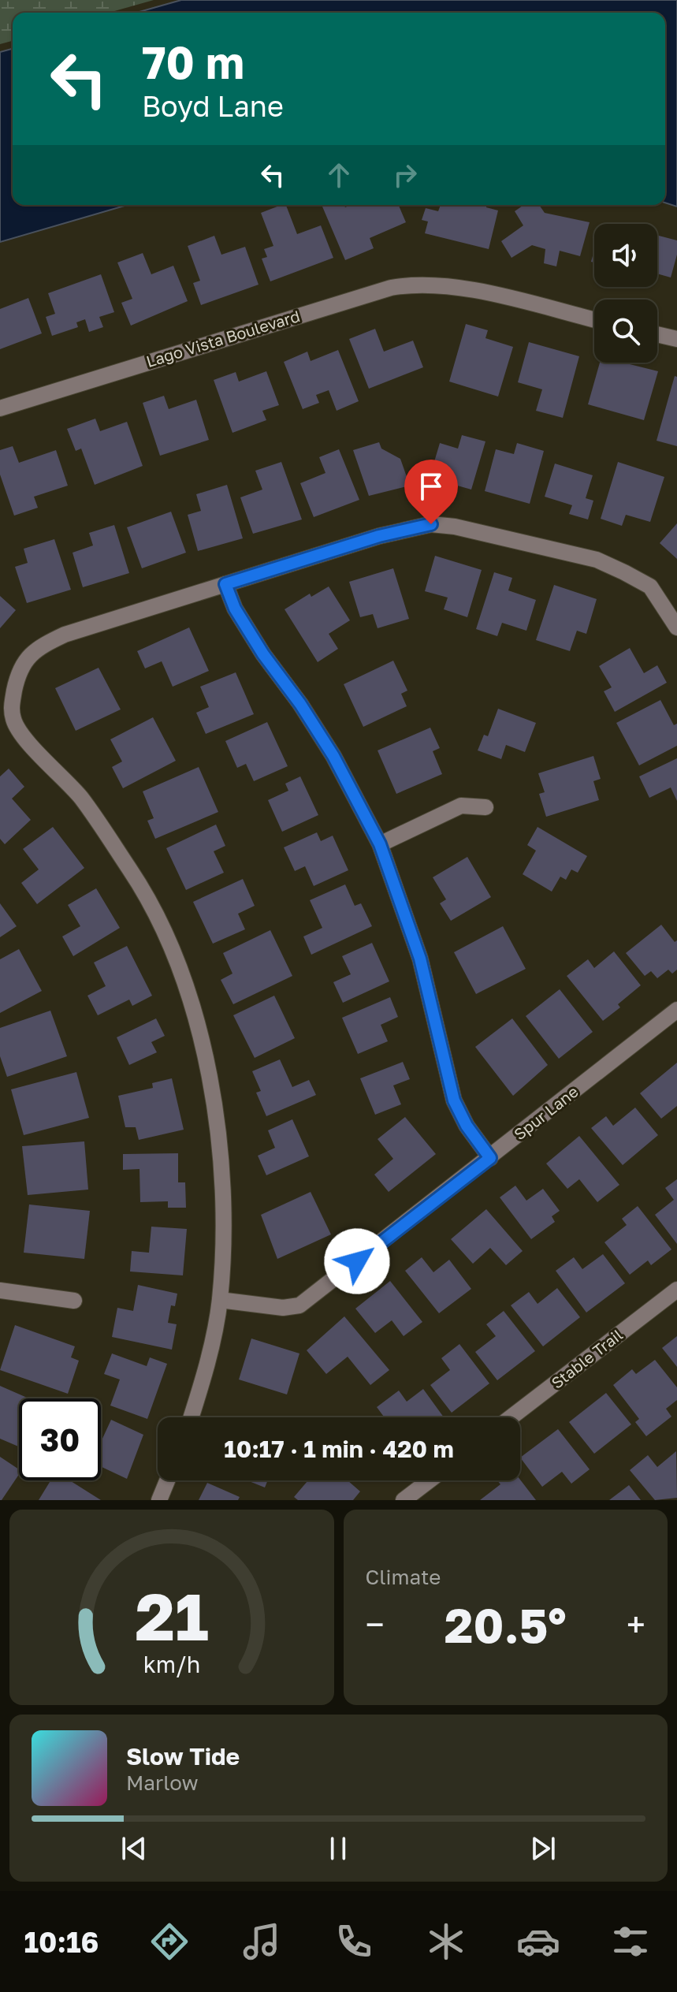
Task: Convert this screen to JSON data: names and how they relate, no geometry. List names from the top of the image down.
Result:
{
  "streets": {
    "street": ["Lago Vista Boulevard", "Spur Lane", "Stable Trail"]
  },
  "page": {
    "turn": ["70 m", "Boyd Lane"],
    "limit": "30",
    "trip": "10:17 · 1 min · 420 m",
    "tile": "Climate",
    "heat": ["−", "20.5°", "+"],
    "song": ["Slow Tide", "Marlow"],
    "tabs": "10:16",
    "gauge": ["21", "km/h"]
  }
}
